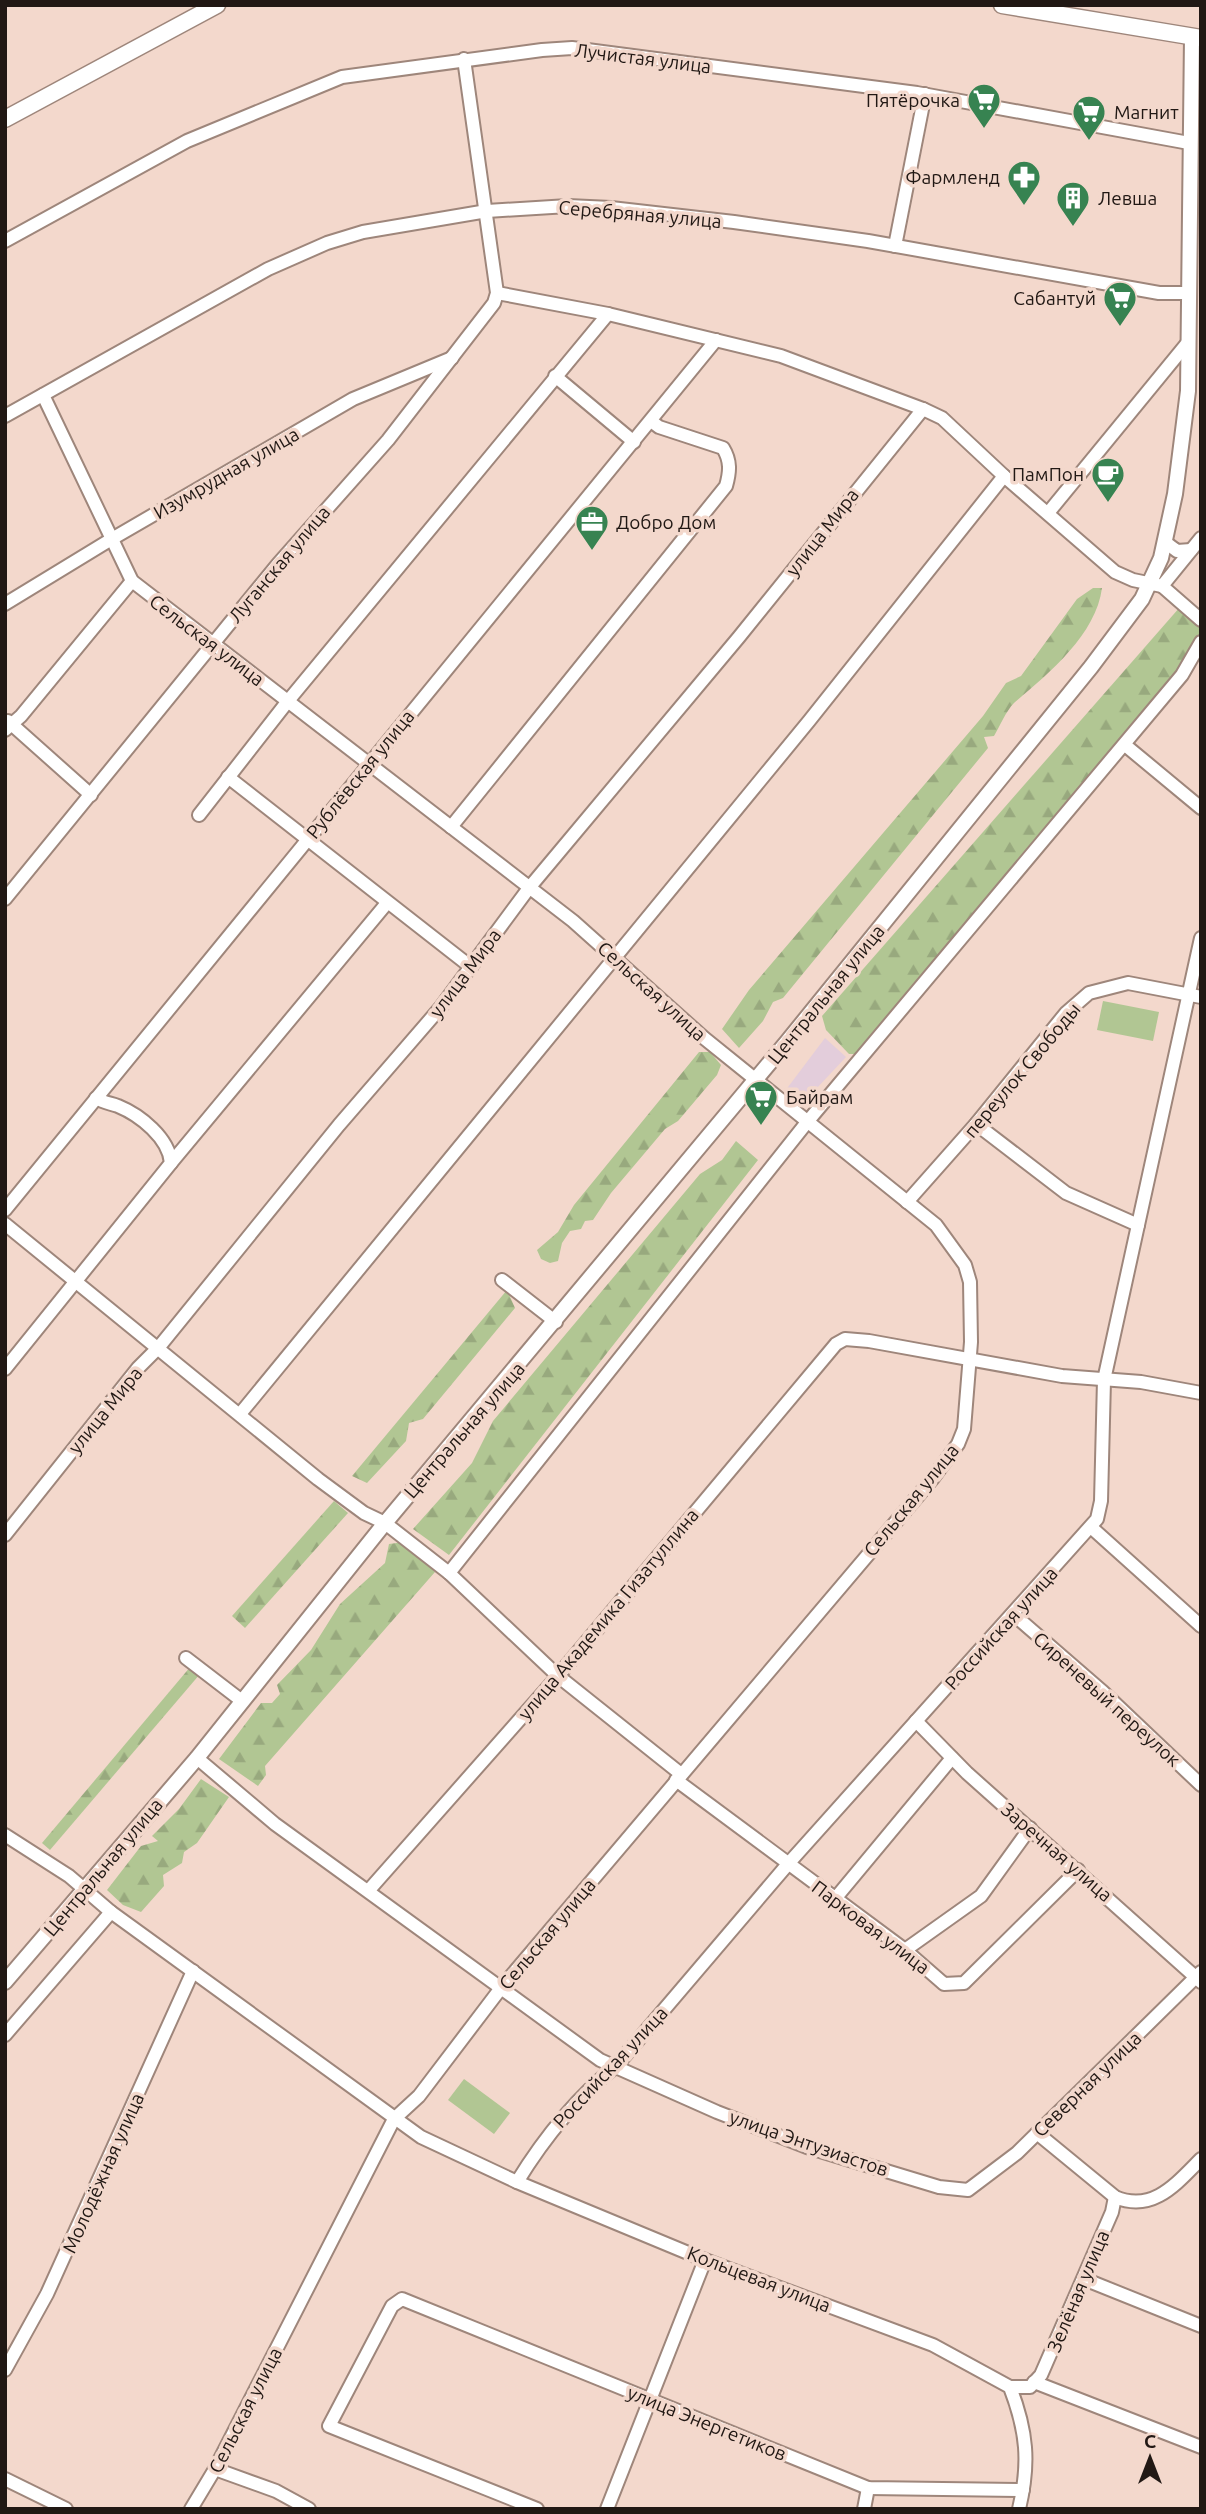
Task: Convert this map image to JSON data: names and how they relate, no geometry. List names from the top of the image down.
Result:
{
  "streets": {
    "street": [
      "Лучистая улица",
      "Серебряная улица",
      "Изумрудная улица",
      "улица Мира",
      "Луганская улица",
      "Сельская улица",
      "Рублёвская улица",
      "Центральная улица",
      "переулок Свободы",
      "улица Академика Гизатуллина",
      "Российская улица",
      "Сиреневый переулок",
      "Заречная улица",
      "Парковая улица",
      "Северная улица",
      "улица Энтузиастов",
      "Молодёжная улица",
      "Кольцевая улица",
      "Зелёная улица",
      "улица Энергетиков"
    ]
  },
  "crossings": [
    ["Лучистая улица", "Центральная улица"],
    ["Серебряная улица", "Сельская улица"],
    ["Серебряная улица", "Центральная улица"],
    ["Изумрудная улица", "Луганская улица"],
    ["Изумрудная улица", "Сельская улица"],
    ["улица Мира", "Сельская улица"],
    ["улица Мира", "Парковая улица"],
    ["Луганская улица", "Сельская улица"],
    ["Сельская улица", "Рублёвская улица"],
    ["Сельская улица", "Центральная улица"],
    ["Сельская улица", "переулок Свободы"],
    ["Сельская улица", "улица Академика Гизатуллина"],
    ["Сельская улица", "Парковая улица"],
    ["Сельская улица", "улица Энтузиастов"],
    ["Сельская улица", "Кольцевая улица"],
    ["Центральная улица", "Парковая улица"],
    ["Центральная улица", "улица Энтузиастов"],
    ["Центральная улица", "Кольцевая улица"],
    ["переулок Свободы", "Российская улица"],
    ["улица Академика Гизатуллина", "Парковая улица"],
    ["улица Академика Гизатуллина", "улица Энтузиастов"],
    ["Российская улица", "Сиреневый переулок"],
    ["Российская улица", "Заречная улица"],
    ["Российская улица", "Парковая улица"],
    ["Российская улица", "улица Энтузиастов"],
    ["Российская улица", "Кольцевая улица"],
    ["Заречная улица", "Парковая улица"],
    ["Заречная улица", "Северная улица"],
    ["Северная улица", "улица Энтузиастов"],
    ["Молодёжная улица", "Кольцевая улица"]
  ],
  "places": {
    "supermarket": [
      "Пятёрочка",
      "Магнит",
      "Сабантуй",
      "Байрам"
    ],
    "pharmacy": ["Фармленд"],
    "building": ["Левша"],
    "cafe": ["ПамПон"],
    "office": ["Добро Дом"]
  },
  "north": "top"
}
